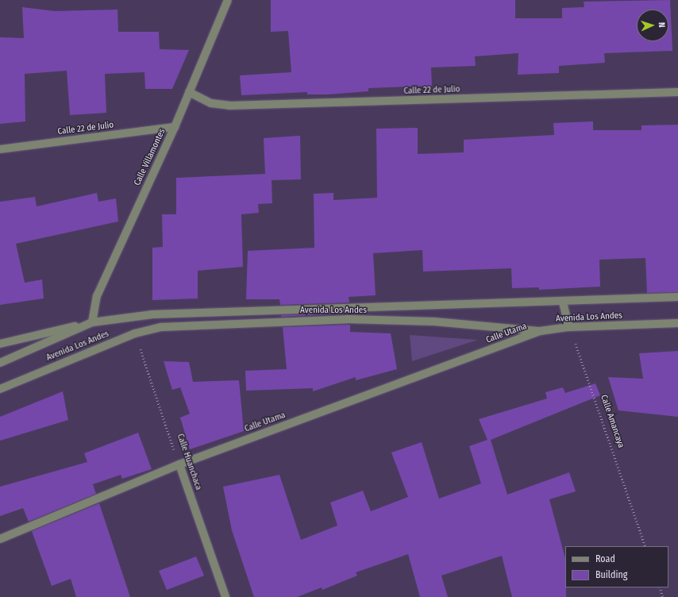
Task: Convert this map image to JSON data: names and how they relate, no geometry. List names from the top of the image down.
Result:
{
  "streets": {
    "street": [
      "Calle 22 de Julio",
      "Calle Villamontes",
      "Avenida Los Andes",
      "Calle Utama",
      "Calle Huanchaca"
    ],
    "path": ["Calle Amancaya"]
  },
  "crossings": [
    ["Calle 22 de Julio", "Calle Villamontes"],
    ["Calle Villamontes", "Avenida Los Andes"],
    ["Avenida Los Andes", "Calle Utama"],
    ["Avenida Los Andes", "Calle Amancaya"],
    ["Avenida Los Andes", "Calle Huanchaca"],
    ["Calle Utama", "Calle Huanchaca"]
  ],
  "legend": ["Road", "Building"],
  "north": "right"
}
